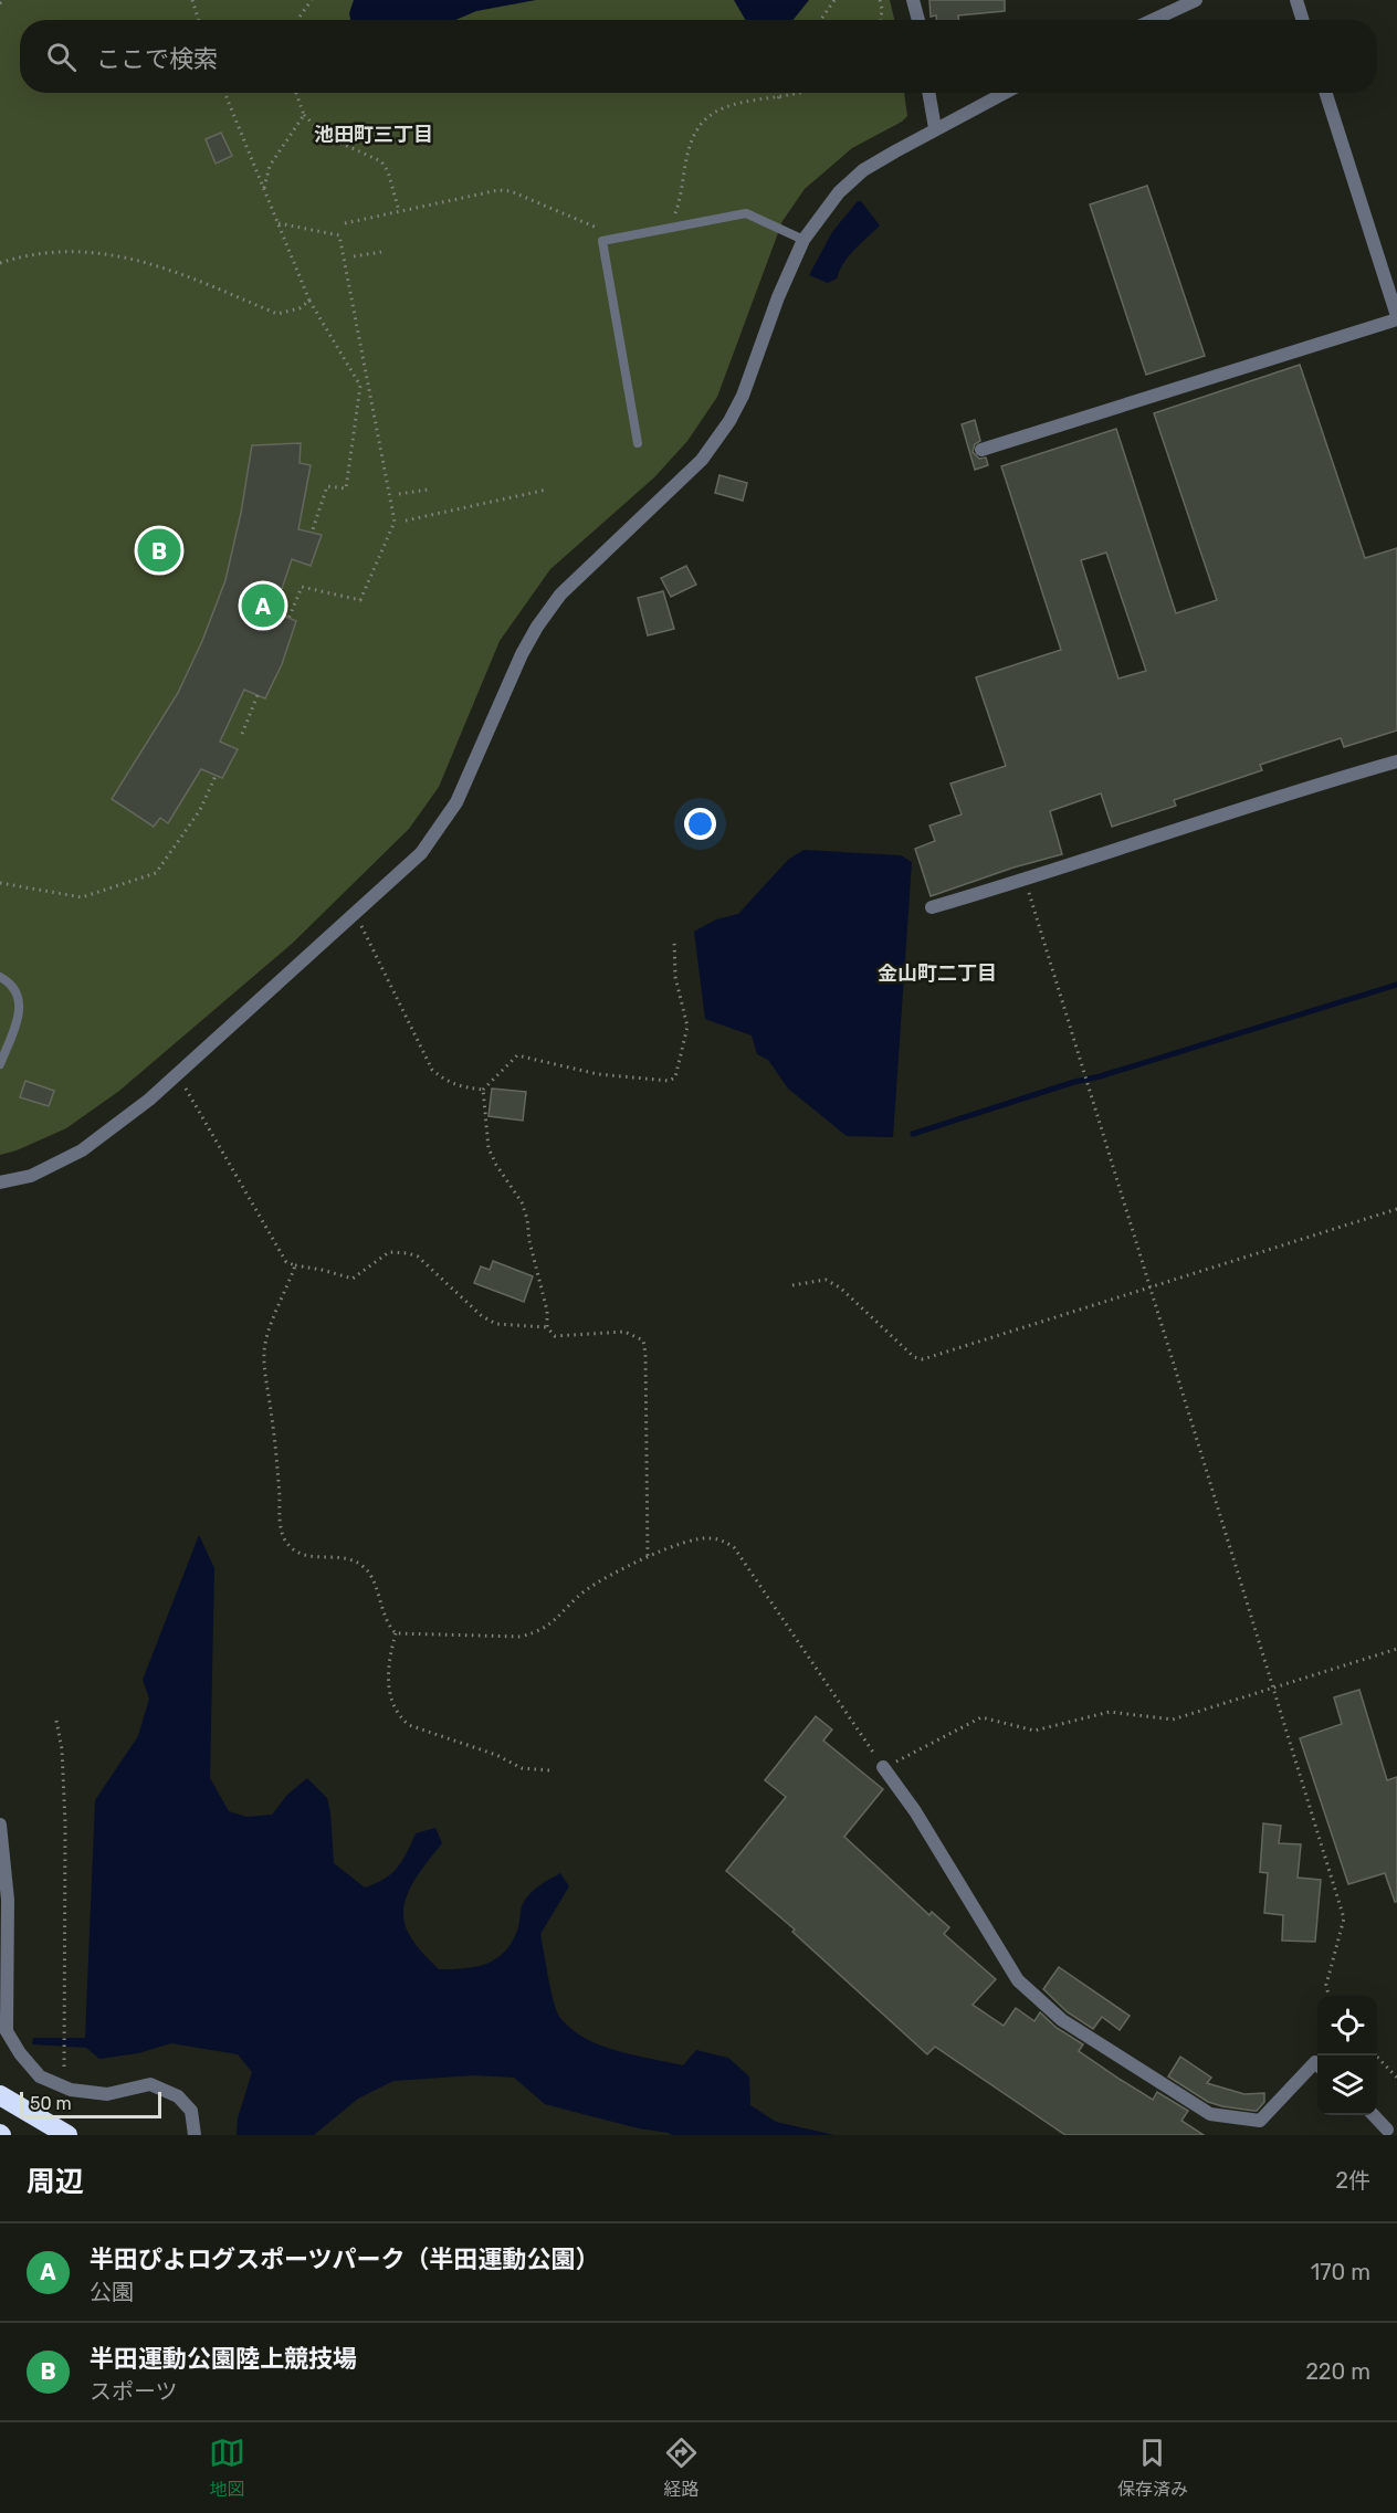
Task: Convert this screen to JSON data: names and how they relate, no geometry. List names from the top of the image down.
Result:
{
  "districts": ["池田町三丁目", "金山町二丁目"],
  "scale_bar": "50 m",
  "page": {
    "search": "ここで検索",
    "pins": ["B", "A"],
    "scale": "50 m",
    "heading": ["周辺", "2件"],
    "list": [
      {
        "mark": "A",
        "name": "半田ぴよログスポーツパーク（半田運動公園）",
        "note": "公園",
        "value": "170 m"
      },
      {
        "mark": "B",
        "name": "半田運動公園陸上競技場",
        "note": "スポーツ",
        "value": "220 m"
      }
    ],
    "nav": ["地図", "経路", "保存済み"]
  }
}
